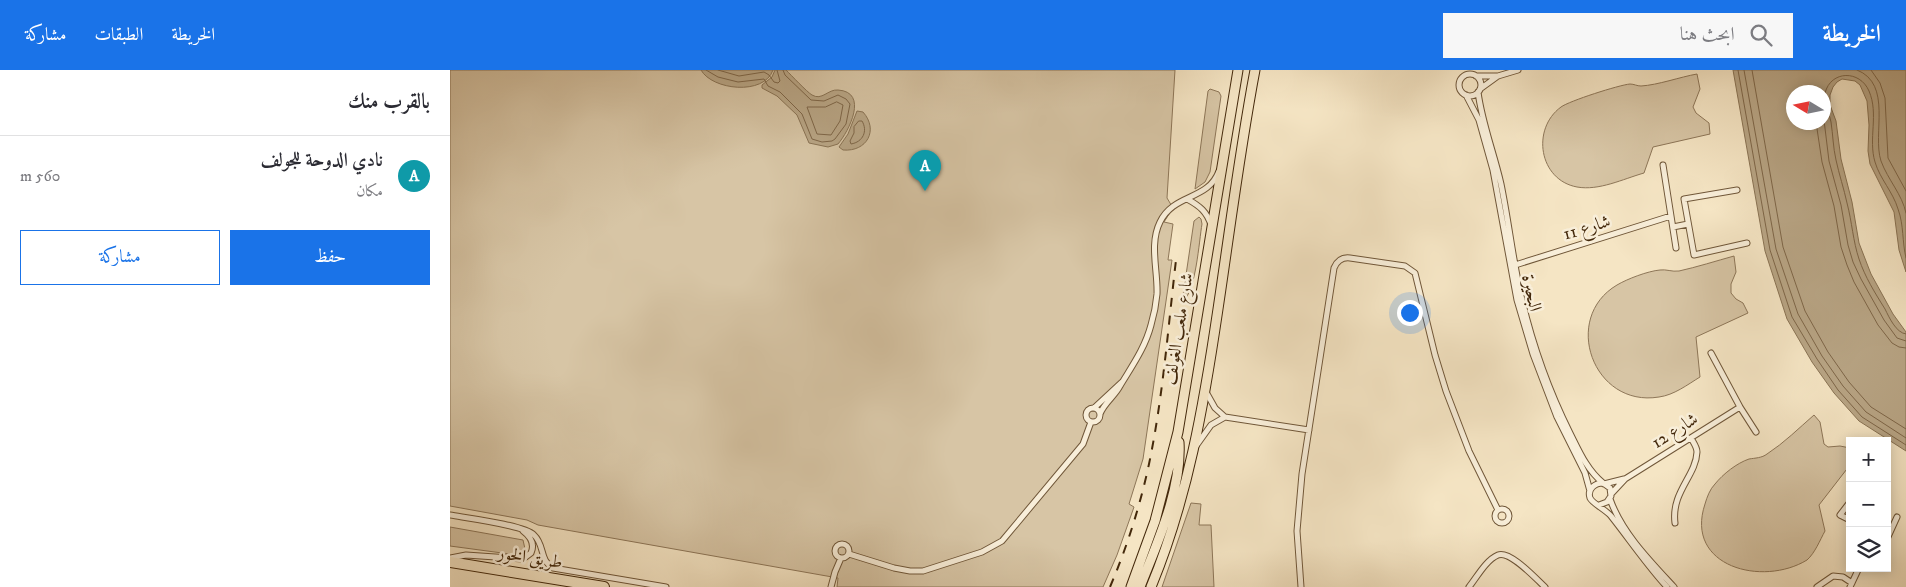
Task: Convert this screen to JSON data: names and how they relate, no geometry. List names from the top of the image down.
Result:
{
  "streets": {
    "highway": ["طريق الخور"],
    "main road": ["شارع ملعب الغولف"],
    "street": ["شارع 11", "البحيرة", "شارع 12"]
  },
  "crossings": [
    ["شارع 11", "البحيرة"],
    ["البحيرة", "شارع 12"]
  ],
  "north": "left",
  "page": {
    "header": "الخريطة",
    "search": "ابحث هنا",
    "nav": ["الخريطة", "الطبقات", "مشاركة"],
    "heading": "بالقرب منك",
    "list": [
      {
        "mark": "A",
        "name": "نادي الدوحة للجولف",
        "note": "مكان",
        "value": "560 m"
      }
    ],
    "pins": "A",
    "buttons": ["حفظ", "مشاركة"],
    "map_buttons": ["+", "−"]
  }
}
